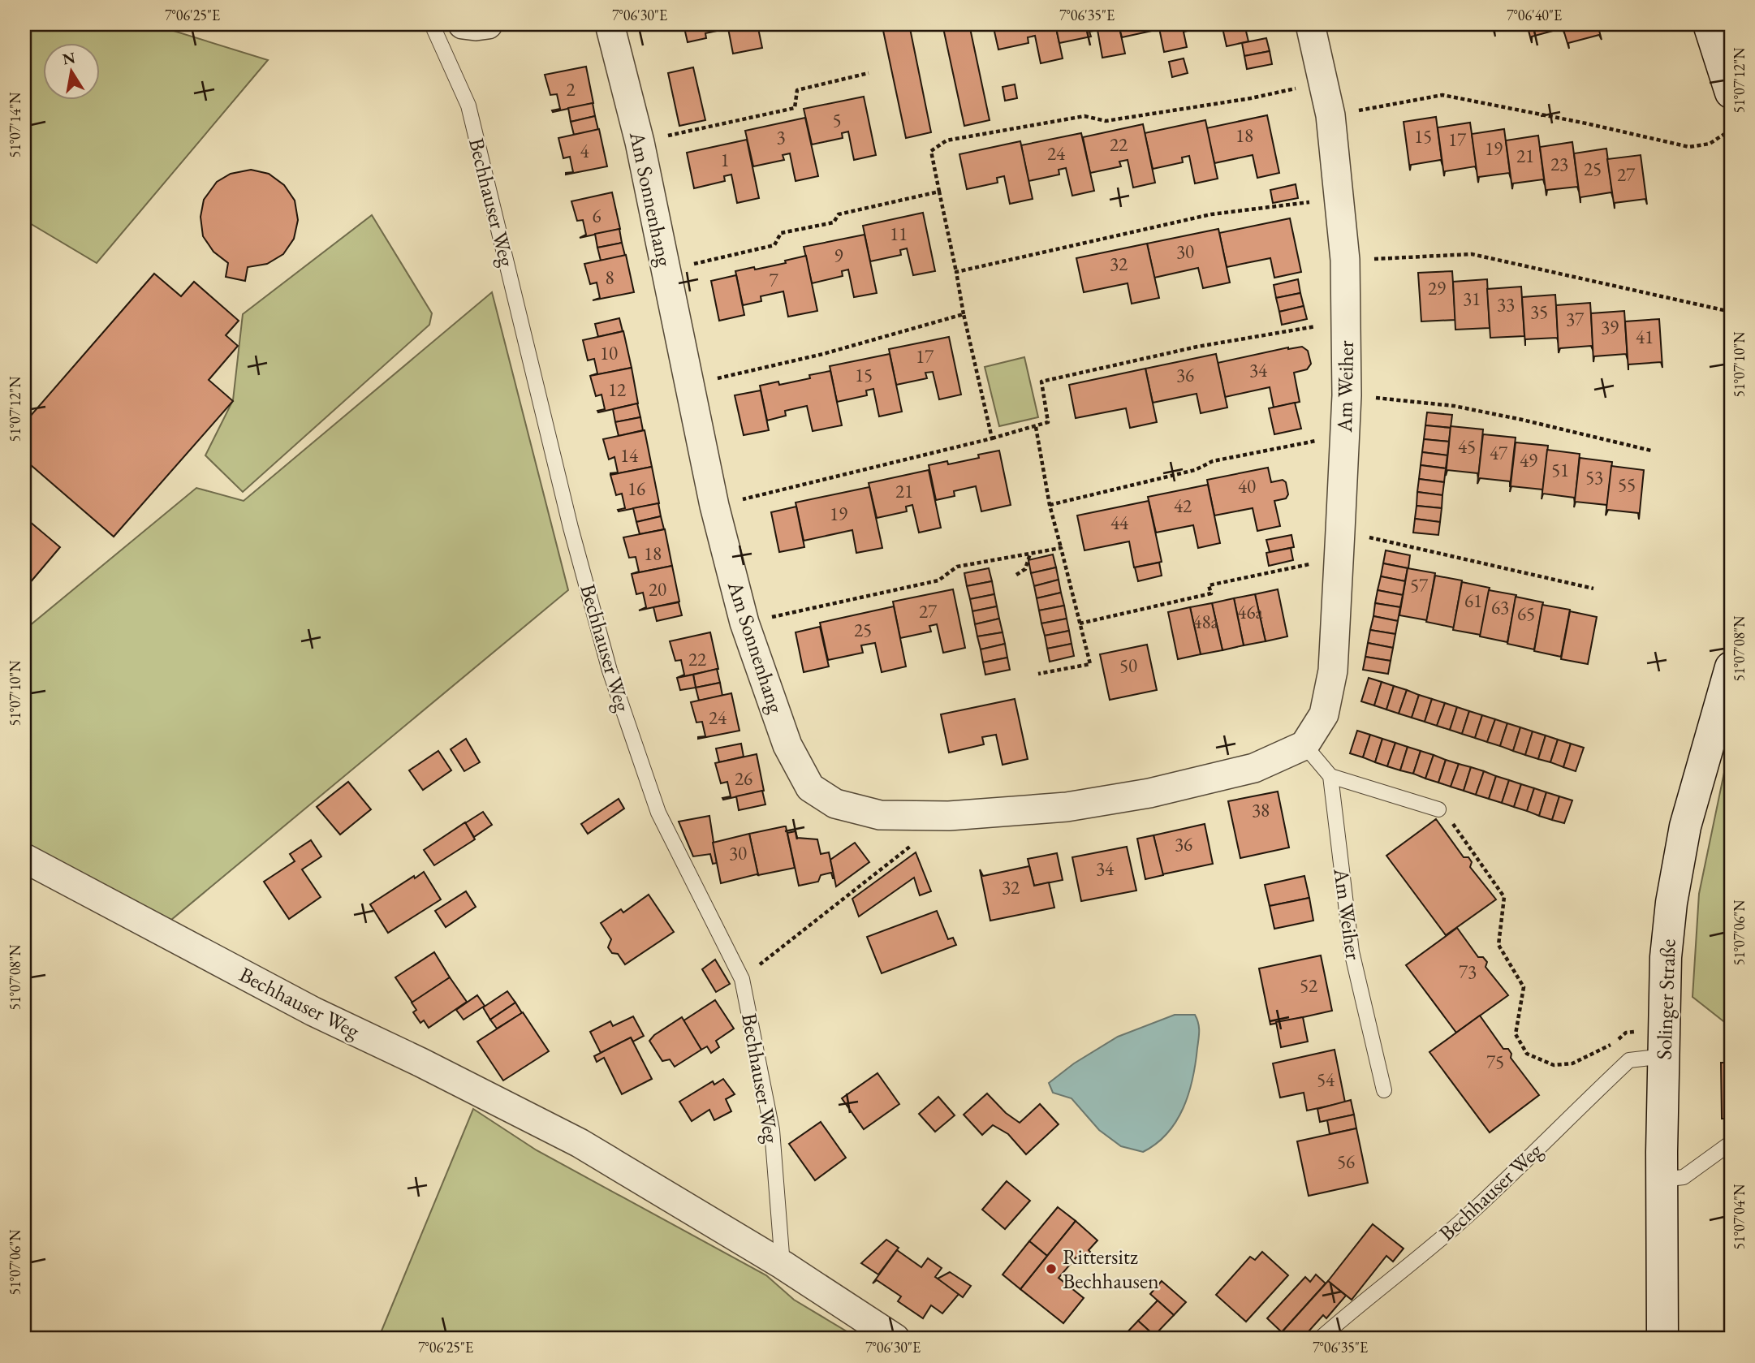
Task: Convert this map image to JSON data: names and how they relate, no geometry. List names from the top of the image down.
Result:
{
  "streets": {
    "main road": ["Solinger Straße"],
    "street": ["Am Sonnenhang", "Bechhauser Weg", "Am Weiher"]
  },
  "crossings": [
    ["Am Sonnenhang", "Am Weiher"],
    ["Bechhauser Weg", "Solinger Straße"]
  ],
  "places": ["Rittersitz Bechhausen"],
  "house_numbers": [
    "2",
    "5",
    "18",
    "15",
    "3",
    "17",
    "22",
    "19",
    "4",
    "24",
    "21",
    "1",
    "23",
    "25",
    "27",
    "6",
    "11",
    "30",
    "9",
    "32",
    "8",
    "7",
    "29",
    "31",
    "33",
    "35",
    "37",
    "39",
    "41",
    "10",
    "17",
    "34",
    "15",
    "36",
    "12",
    "45",
    "47",
    "14",
    "49",
    "51",
    "53",
    "55",
    "40",
    "16",
    "21",
    "42",
    "19",
    "44",
    "18",
    "57",
    "20",
    "61",
    "63",
    "27",
    "46a",
    "65",
    "48a",
    "25",
    "22",
    "50",
    "24",
    "26",
    "38",
    "36",
    "30",
    "34",
    "32",
    "73",
    "52",
    "75",
    "54",
    "56"
  ],
  "north": "top",
  "coordinates": [
    "7°06'25\"E",
    "7°06'30\"E",
    "7°06'35\"E",
    "7°06'40\"E",
    "51°07'12\"N",
    "51°07'14\"N",
    "51°07'10\"N",
    "51°07'08\"N",
    "51°07'06\"N",
    "51°07'04\"N"
  ]
}
